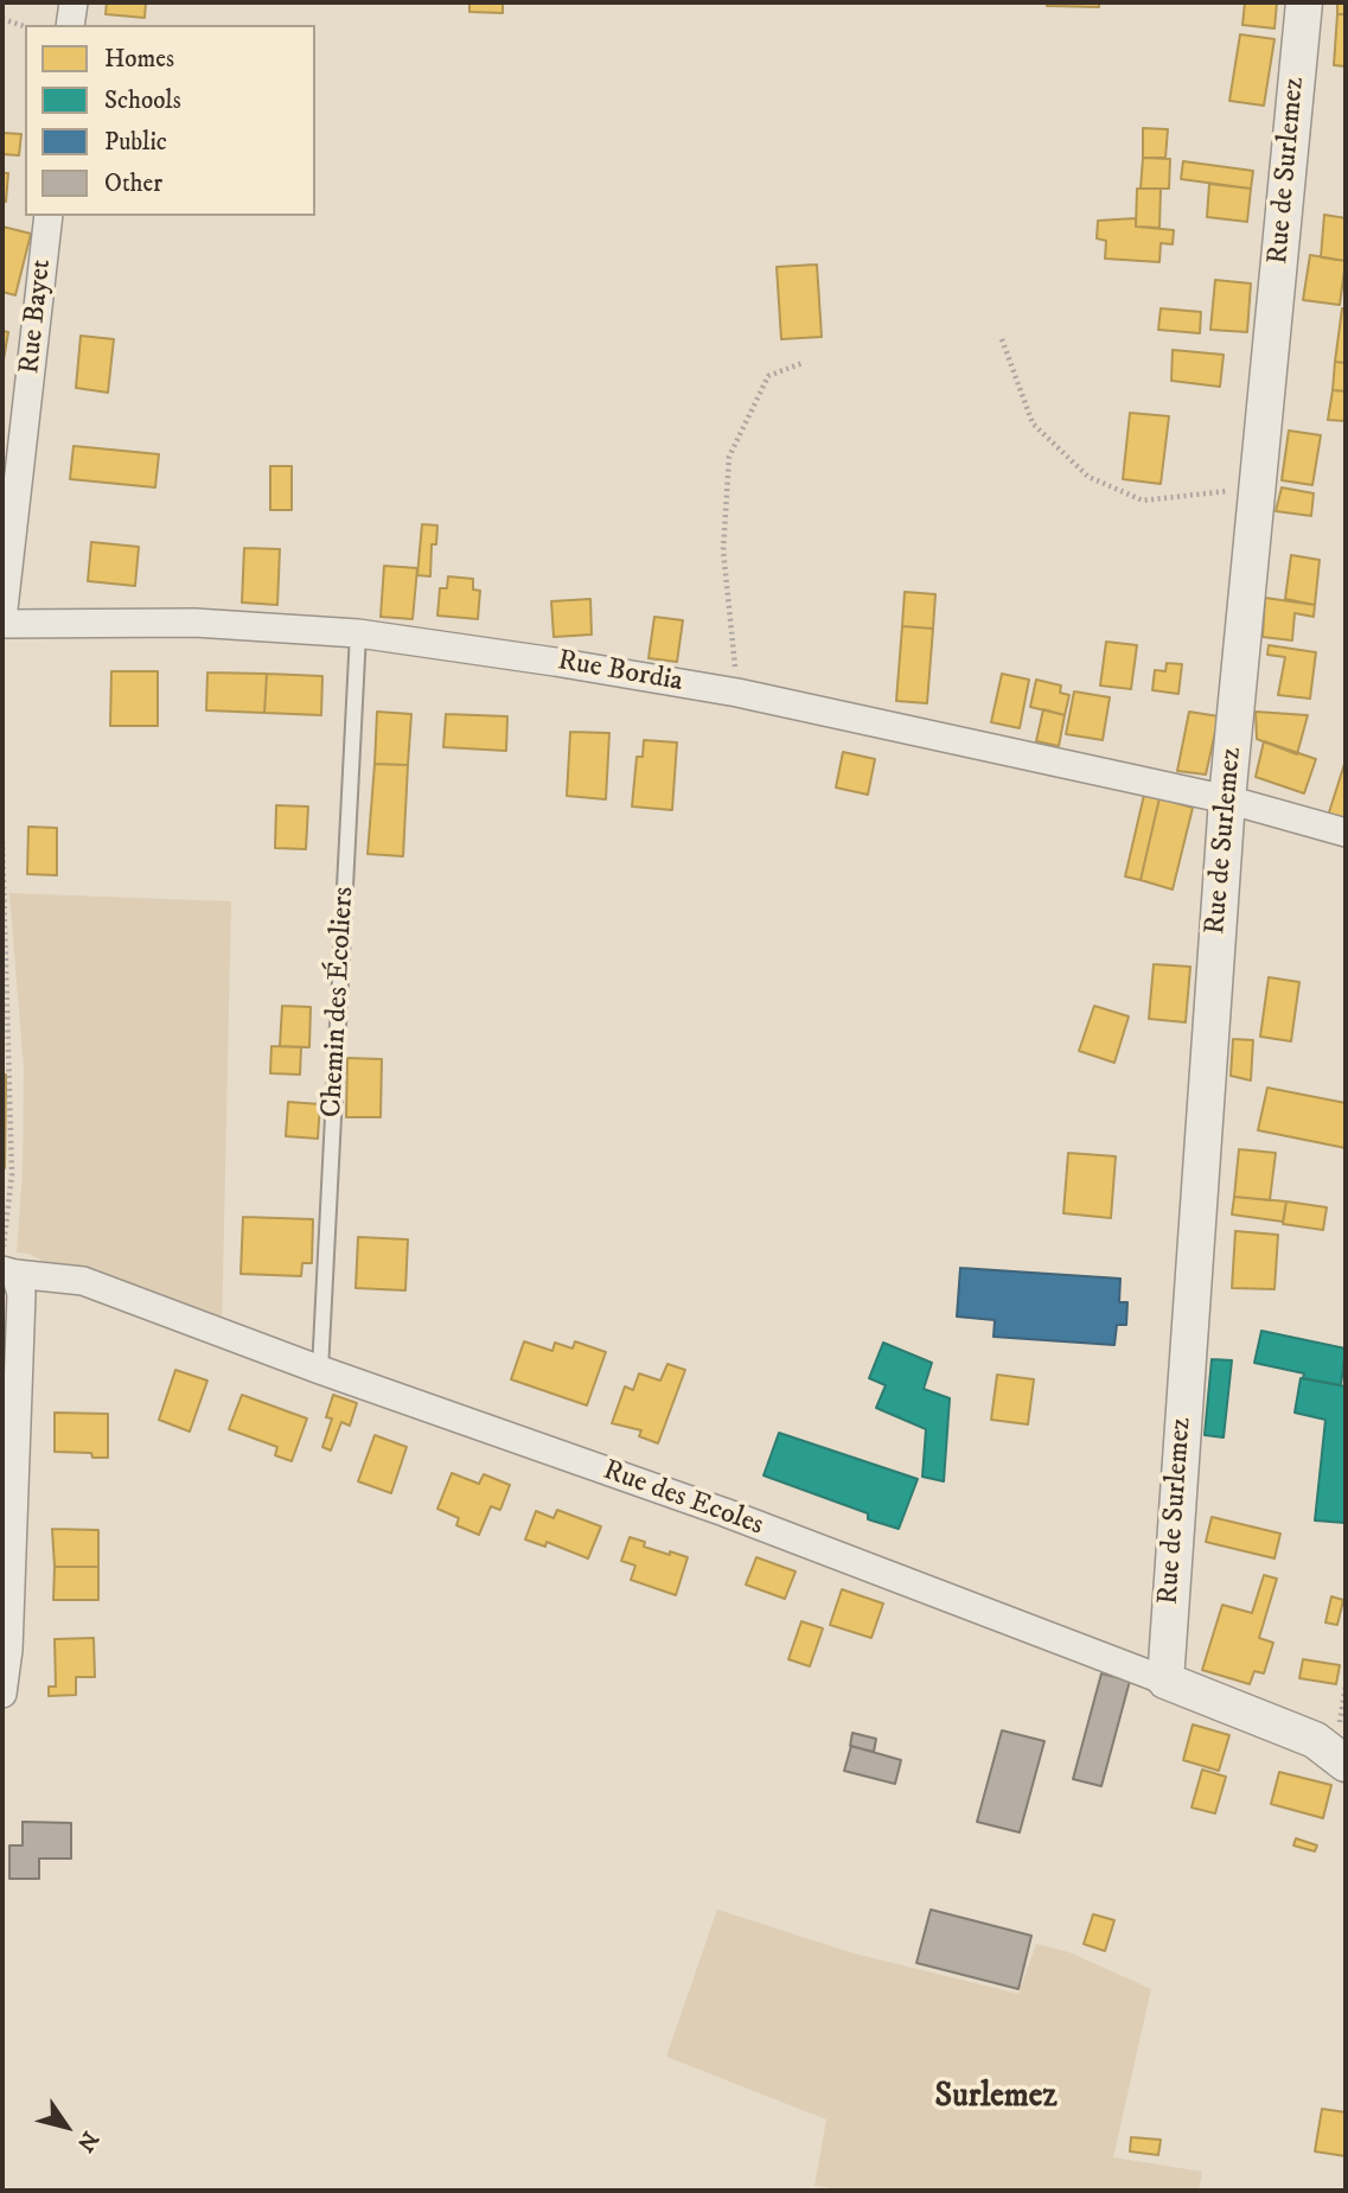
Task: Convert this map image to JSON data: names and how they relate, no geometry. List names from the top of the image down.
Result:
{
  "streets": {
    "street": [
      "Rue de Surlemez",
      "Rue Bayet",
      "Rue Bordia",
      "Rue des Ecoles"
    ],
    "lane": ["Chemin des Écoliers"]
  },
  "crossings": [
    ["Rue de Surlemez", "Rue Bordia"],
    ["Rue de Surlemez", "Rue des Ecoles"],
    ["Rue Bayet", "Rue Bordia"],
    ["Rue Bordia", "Chemin des Écoliers"],
    ["Chemin des Écoliers", "Rue des Ecoles"]
  ],
  "districts": ["Surlemez"],
  "legend": [
    "Homes",
    "Schools",
    "Public",
    "Other"
  ],
  "north": "bottom right"
}
